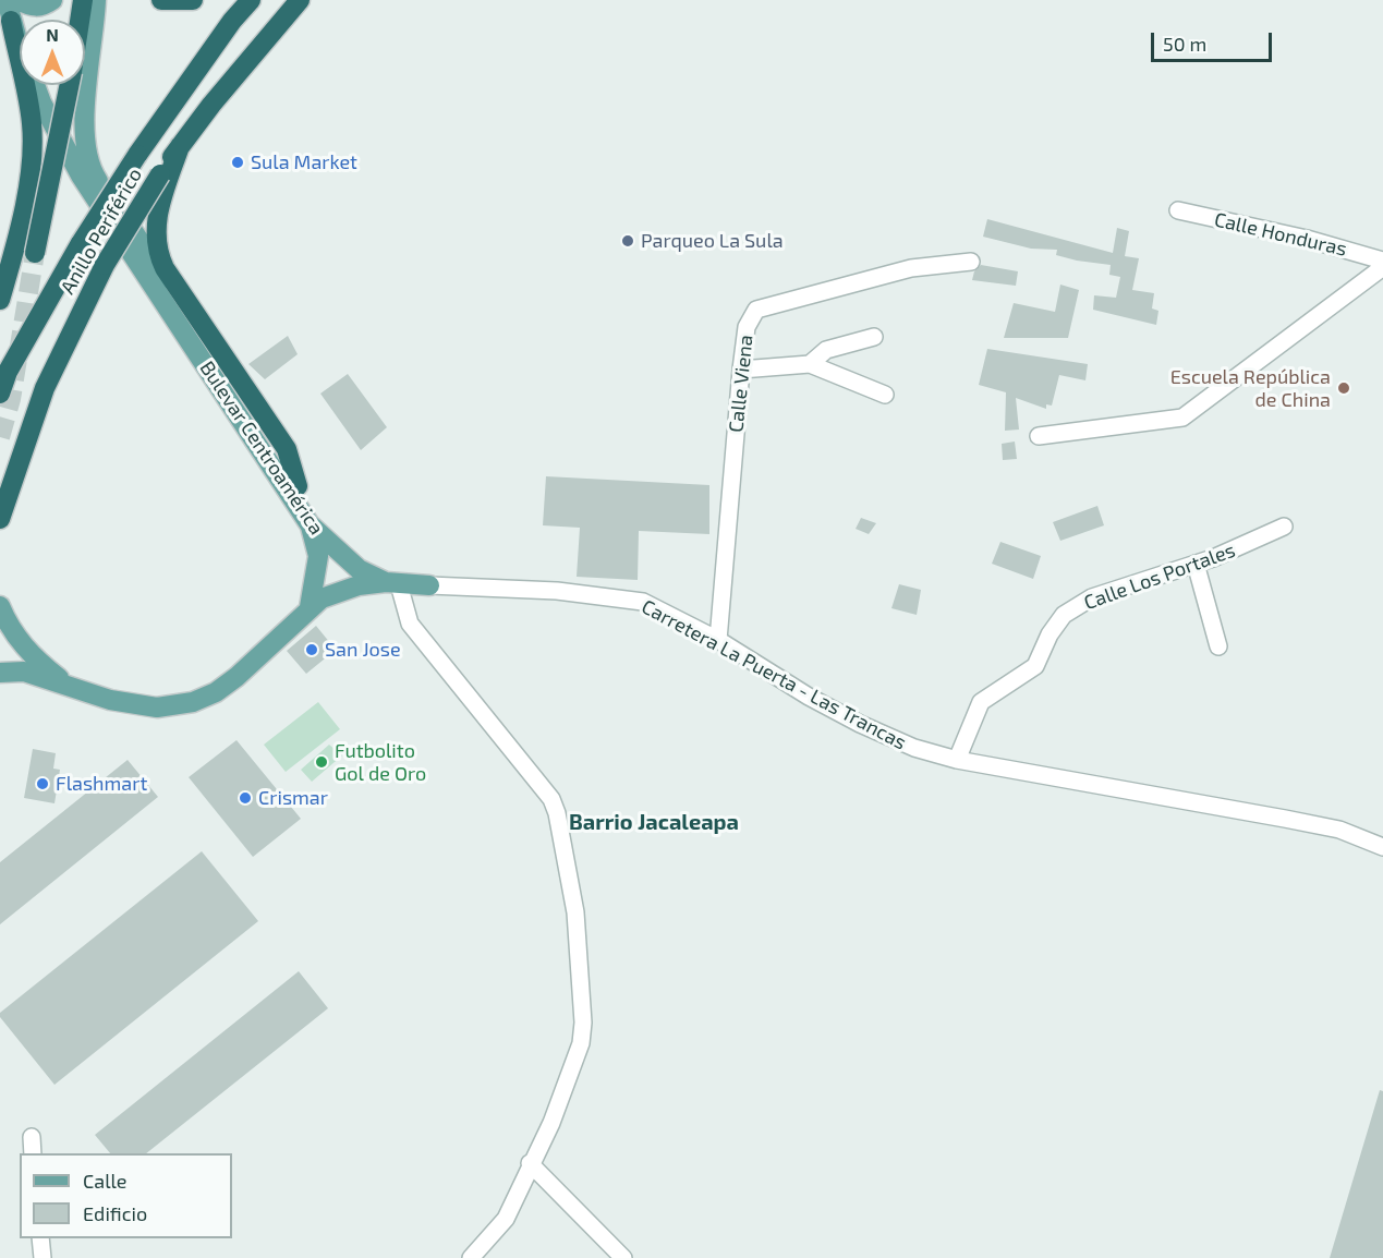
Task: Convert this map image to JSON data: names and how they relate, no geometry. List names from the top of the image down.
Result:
{
  "streets": {
    "highway": ["Anillo Periférico"],
    "main road": ["Bulevar Centroamérica"],
    "street": [
      "Calle Honduras",
      "Calle Viena",
      "Calle Los Portales",
      "Carretera La Puerta - Las Trancas"
    ]
  },
  "crossings": [
    ["Calle Viena", "Carretera La Puerta - Las Trancas"],
    ["Bulevar Centroamérica", "Carretera La Puerta - Las Trancas"],
    ["Calle Los Portales", "Carretera La Puerta - Las Trancas"]
  ],
  "districts": ["Barrio Jacaleapa"],
  "places": [
    "Sula Market",
    "Parqueo La Sula",
    "Escuela República de China",
    "San Jose",
    "Futbolito Gol de Oro",
    "Flashmart",
    "Crismar"
  ],
  "legend": ["Calle", "Edificio"],
  "scale_bar": "50 m",
  "north": "top"
}
